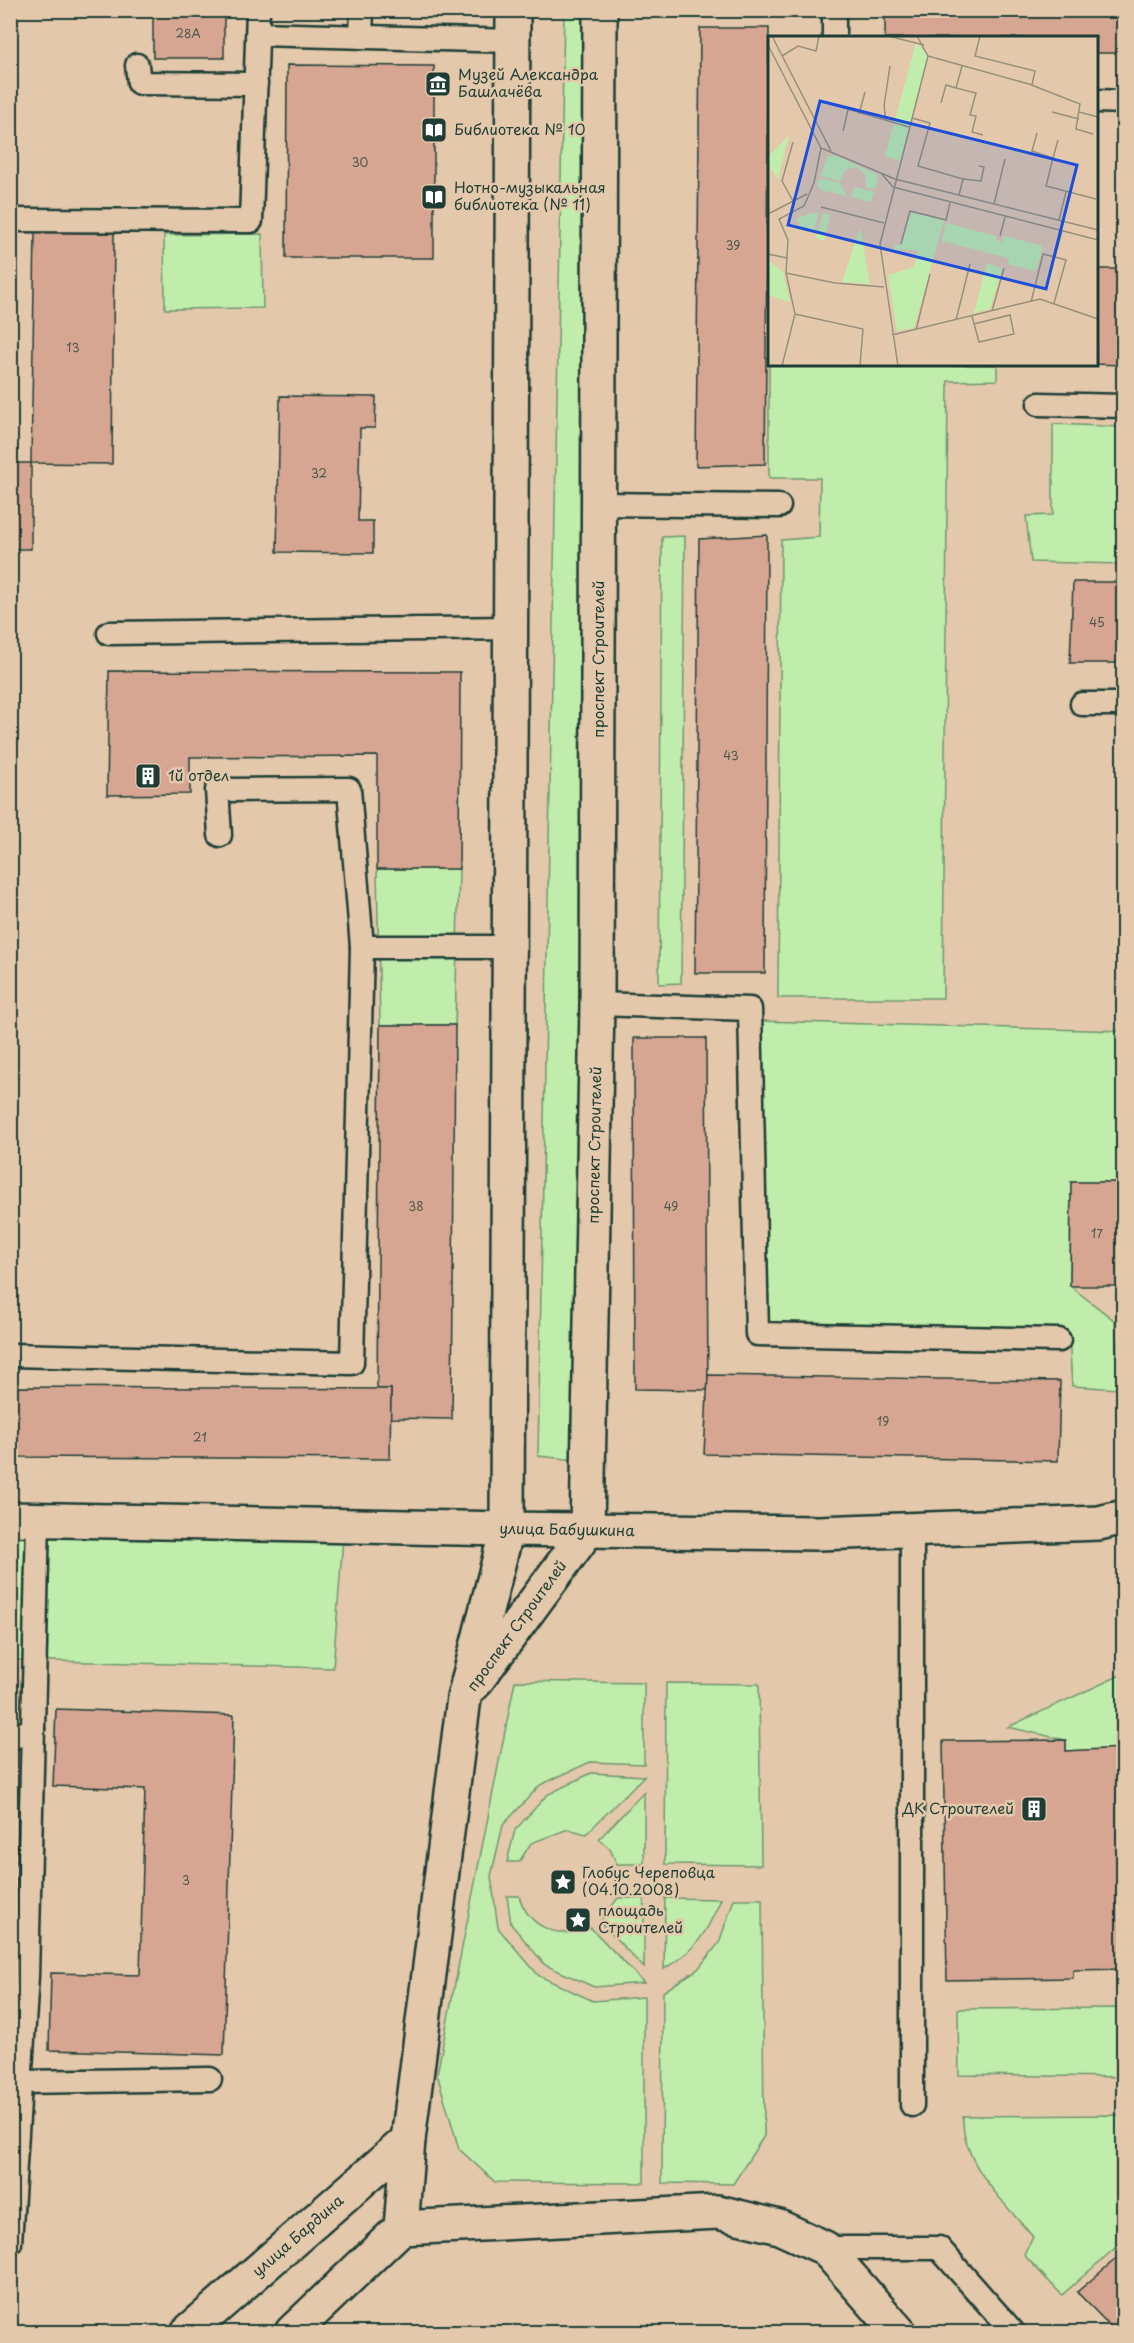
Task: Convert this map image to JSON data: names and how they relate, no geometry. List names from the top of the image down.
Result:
{
  "streets": {
    "main road": ["проспект Строителей", "улица Бабушкина", "улица Бардина"]
  },
  "crossings": [
    ["проспект Строителей", "улица Бабушкина"]
  ],
  "places": {
    "museum": ["Музей Александра Башлачёва"],
    "library": ["Библиотека № 10", "Нотно-музыкальная библиотека (№ 11)"],
    "building": ["1й отдел", "ДК Строителей"],
    "place": ["Глобус Череповца (04.10.2008)", "площадь Строителей"]
  },
  "house_numbers": [
    "28А",
    "30",
    "39",
    "13",
    "32",
    "45",
    "43",
    "38",
    "49",
    "17",
    "19",
    "21",
    "3"
  ]
}
